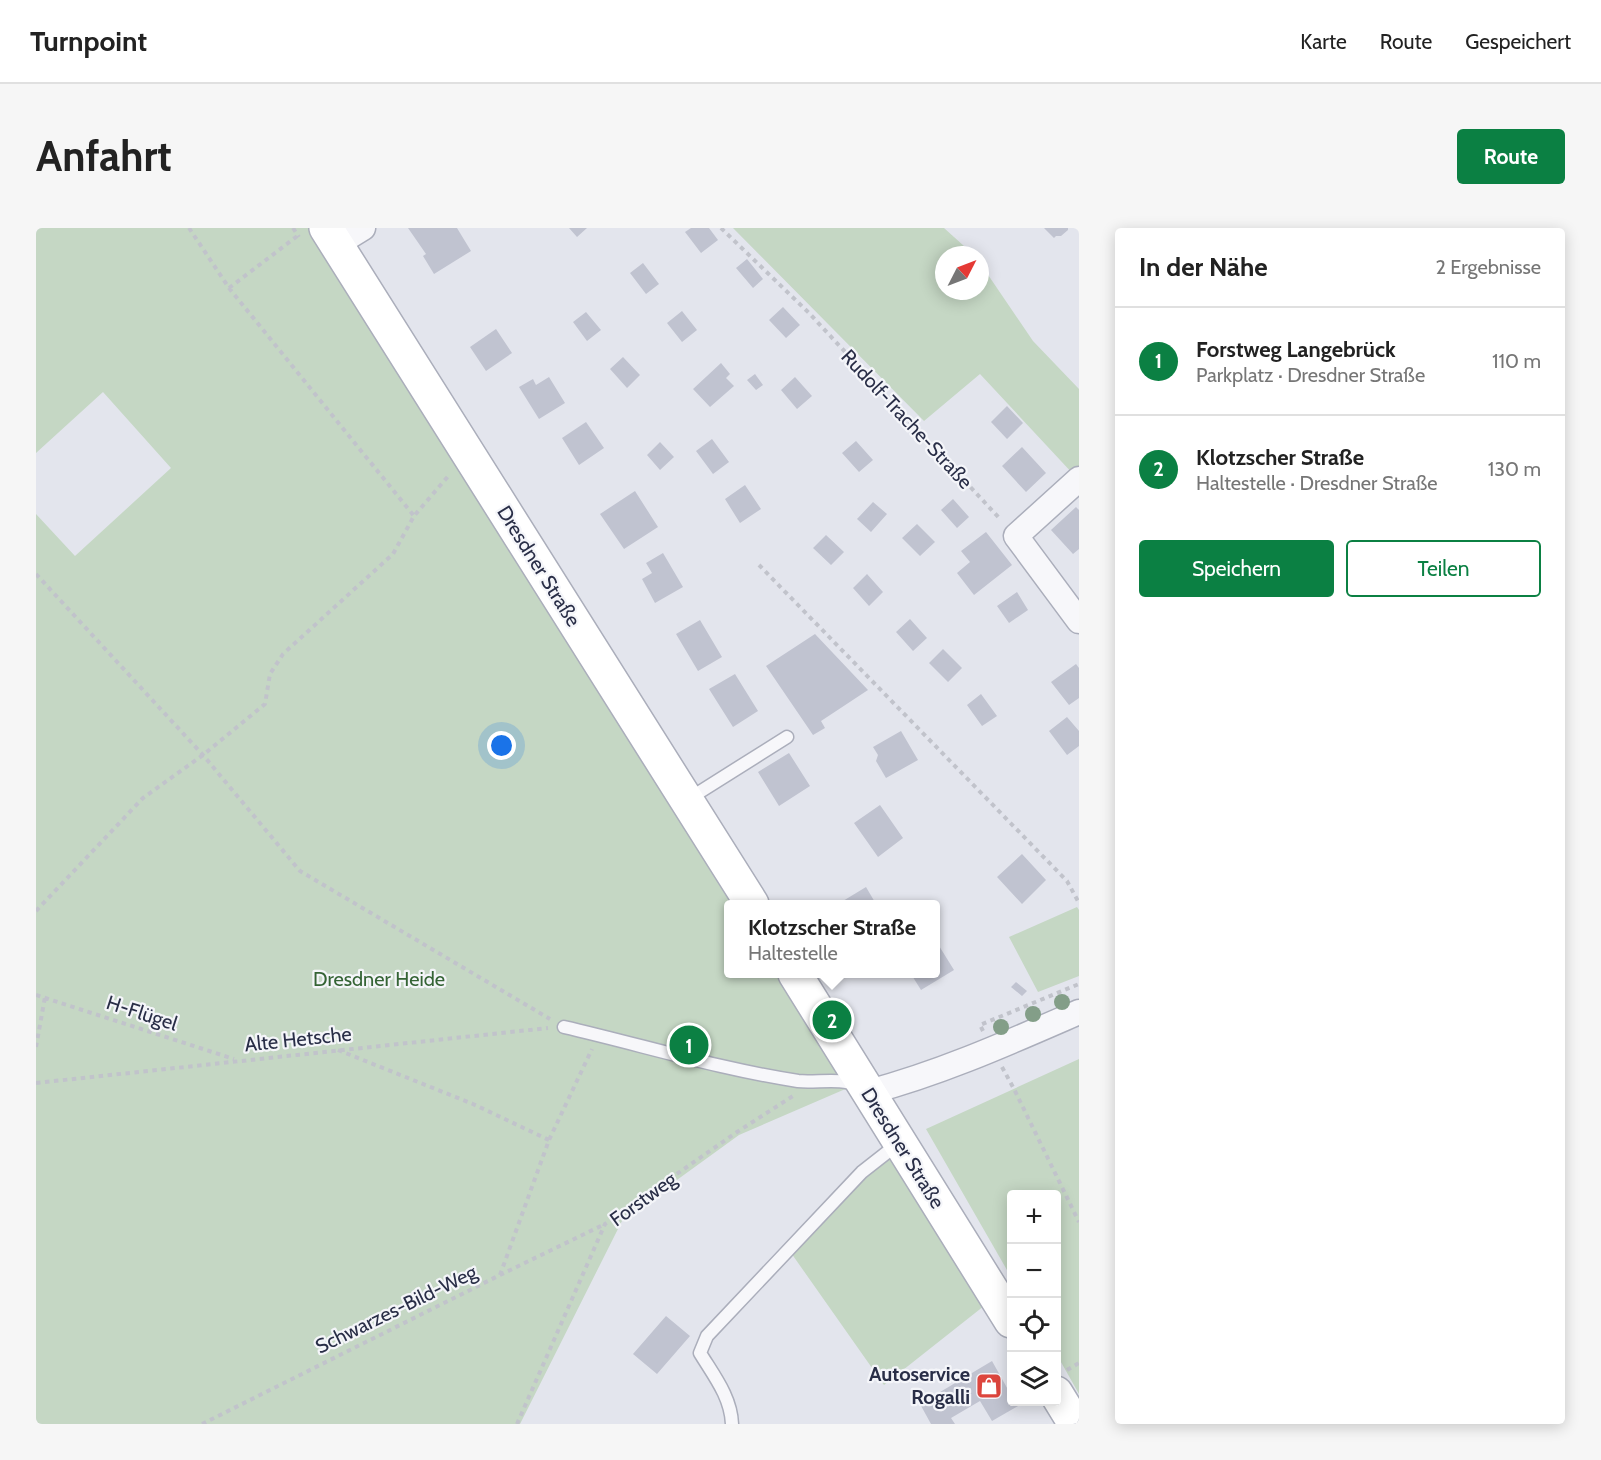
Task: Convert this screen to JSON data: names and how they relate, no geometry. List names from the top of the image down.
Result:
{
  "streets": {
    "main road": ["Dresdner Straße"],
    "path": [
      "Rudolf-Trache-Straße",
      "H-Flügel",
      "Alte Hetsche",
      "Forstweg",
      "Schwarzes-Bild-Weg"
    ]
  },
  "crossings": [
    ["H-Flügel", "Alte Hetsche"],
    ["Forstweg", "Schwarzes-Bild-Weg"]
  ],
  "parks": ["Dresdner Heide"],
  "places": {
    "shop": ["Autoservice Rogalli"]
  },
  "north": "top right",
  "page": {
    "header": "Turnpoint",
    "nav": ["Karte", "Route", "Gespeichert"],
    "buttons": [
      "Route",
      ["Speichern", "Teilen"]
    ],
    "title": "Anfahrt",
    "heading": ["In der Nähe", "2 Ergebnisse"],
    "list": [
      {
        "mark": "1",
        "name": "Forstweg Langebrück",
        "note": "Parkplatz · Dresdner Straße",
        "value": "110 m"
      },
      {
        "mark": "2",
        "name": "Klotzscher Straße",
        "note": "Haltestelle · Dresdner Straße",
        "value": "130 m"
      }
    ],
    "popup": ["Klotzscher Straße", "Haltestelle"],
    "pins": ["2", "1"],
    "map_buttons": ["+", "−"]
  }
}
